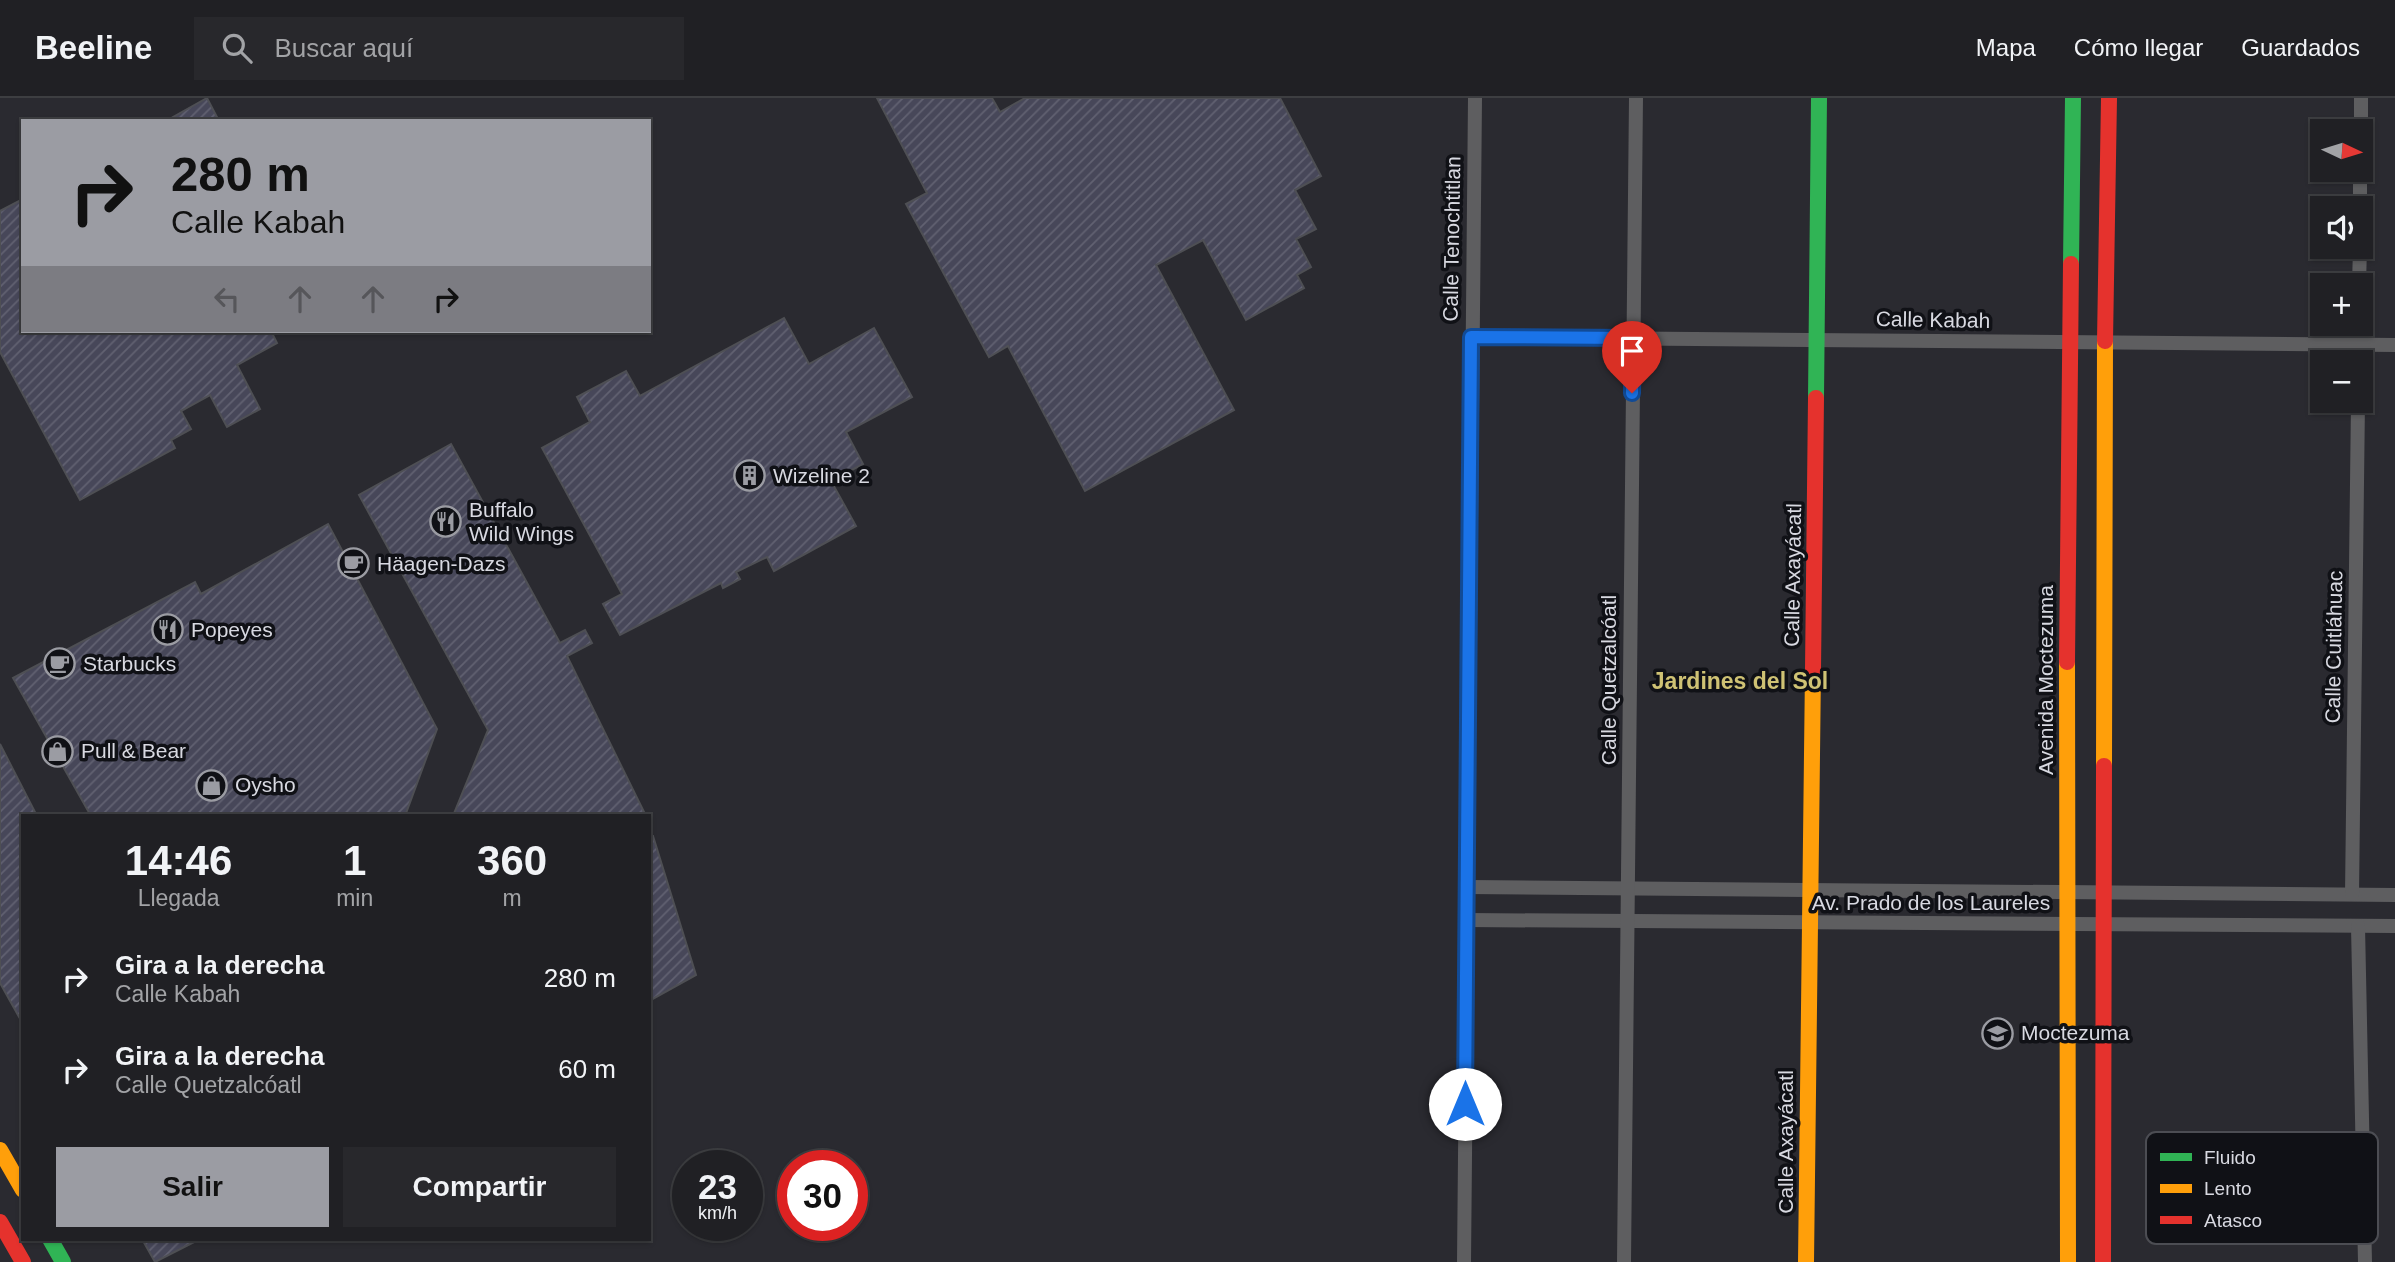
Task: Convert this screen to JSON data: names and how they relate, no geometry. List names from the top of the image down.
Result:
{
  "streets": {
    "street": [
      "Calle Tenochtitlan",
      "Calle Kabah",
      "Calle Axayácatl",
      "Calle Cuitláhuac",
      "Calle Quetzalcóatl",
      "Avenida Moctezuma",
      "Av. Prado de los Laureles"
    ]
  },
  "crossings": [
    ["Calle Tenochtitlan", "Calle Kabah"],
    ["Calle Tenochtitlan", "Av. Prado de los Laureles"],
    ["Calle Kabah", "Calle Axayácatl"],
    ["Calle Kabah", "Calle Quetzalcóatl"],
    ["Calle Kabah", "Avenida Moctezuma"],
    ["Calle Axayácatl", "Av. Prado de los Laureles"],
    ["Calle Cuitláhuac", "Av. Prado de los Laureles"],
    ["Calle Quetzalcóatl", "Av. Prado de los Laureles"],
    ["Avenida Moctezuma", "Av. Prado de los Laureles"]
  ],
  "districts": ["Jardines del Sol"],
  "places": {
    "building": ["Wizeline 2"],
    "restaurant": ["Buffalo Wild Wings", "Popeyes"],
    "cafe": ["Häagen-Dazs", "Starbucks"],
    "shop": ["Pull & Bear", "Oysho"],
    "school or university": ["Moctezuma"]
  },
  "legend": ["Fluido", "Lento", "Atasco"],
  "north": "right",
  "page": {
    "header": "Beeline",
    "search": "Buscar aquí",
    "nav": ["Mapa", "Cómo llegar", "Guardados"],
    "map_buttons": ["+", "−"],
    "turn": ["280 m", "Calle Kabah"],
    "eta": [
      "14:46",
      "Llegada",
      "1",
      "min",
      "360",
      "m"
    ],
    "list": [
      {
        "name": "Gira a la derecha",
        "note": "Calle Kabah",
        "value": "280 m"
      },
      {
        "name": "Gira a la derecha",
        "note": "Calle Quetzalcóatl",
        "value": "60 m"
      }
    ],
    "buttons": ["Salir", "Compartir"],
    "speed": "23 km/h",
    "limit": "30"
  }
}
